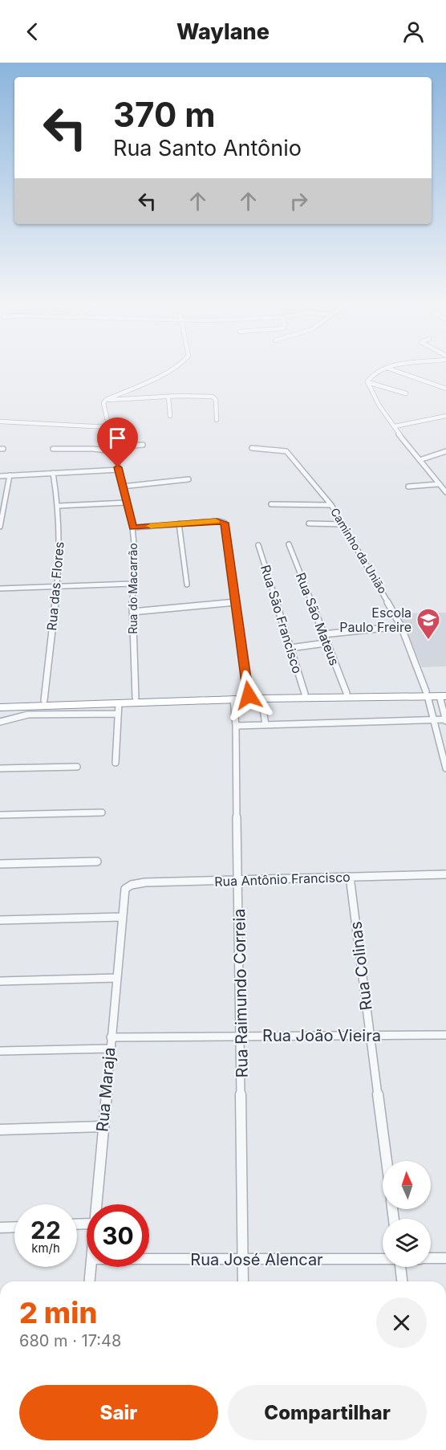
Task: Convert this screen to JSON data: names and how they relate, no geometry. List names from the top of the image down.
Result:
{
  "streets": {
    "street": [
      "Caminho da União",
      "Rua das Flores",
      "Rua do Macarrão",
      "Rua São Francisco",
      "Rua São Mateus",
      "Rua Antônio Francisco",
      "Rua Colinas",
      "Rua Raimundo Correia",
      "Rua João Vieira",
      "Rua Maraja",
      "Rua José Alencar"
    ]
  },
  "crossings": [
    ["Rua Antônio Francisco", "Rua Colinas"],
    ["Rua Antônio Francisco", "Rua Raimundo Correia"],
    ["Rua Antônio Francisco", "Rua Maraja"],
    ["Rua Colinas", "Rua João Vieira"],
    ["Rua Raimundo Correia", "Rua João Vieira"],
    ["Rua Raimundo Correia", "Rua José Alencar"],
    ["Rua João Vieira", "Rua Maraja"]
  ],
  "places": {
    "school or university": ["Escola Paulo Freire"]
  },
  "north": "top",
  "page": {
    "header": "Waylane",
    "turn": ["370 m", "Rua Santo Antônio"],
    "speed": "22 km/h",
    "limit": "30",
    "heading": ["2 min", "680 m · 17:48"],
    "buttons": ["Sair", "Compartilhar"]
  }
}
